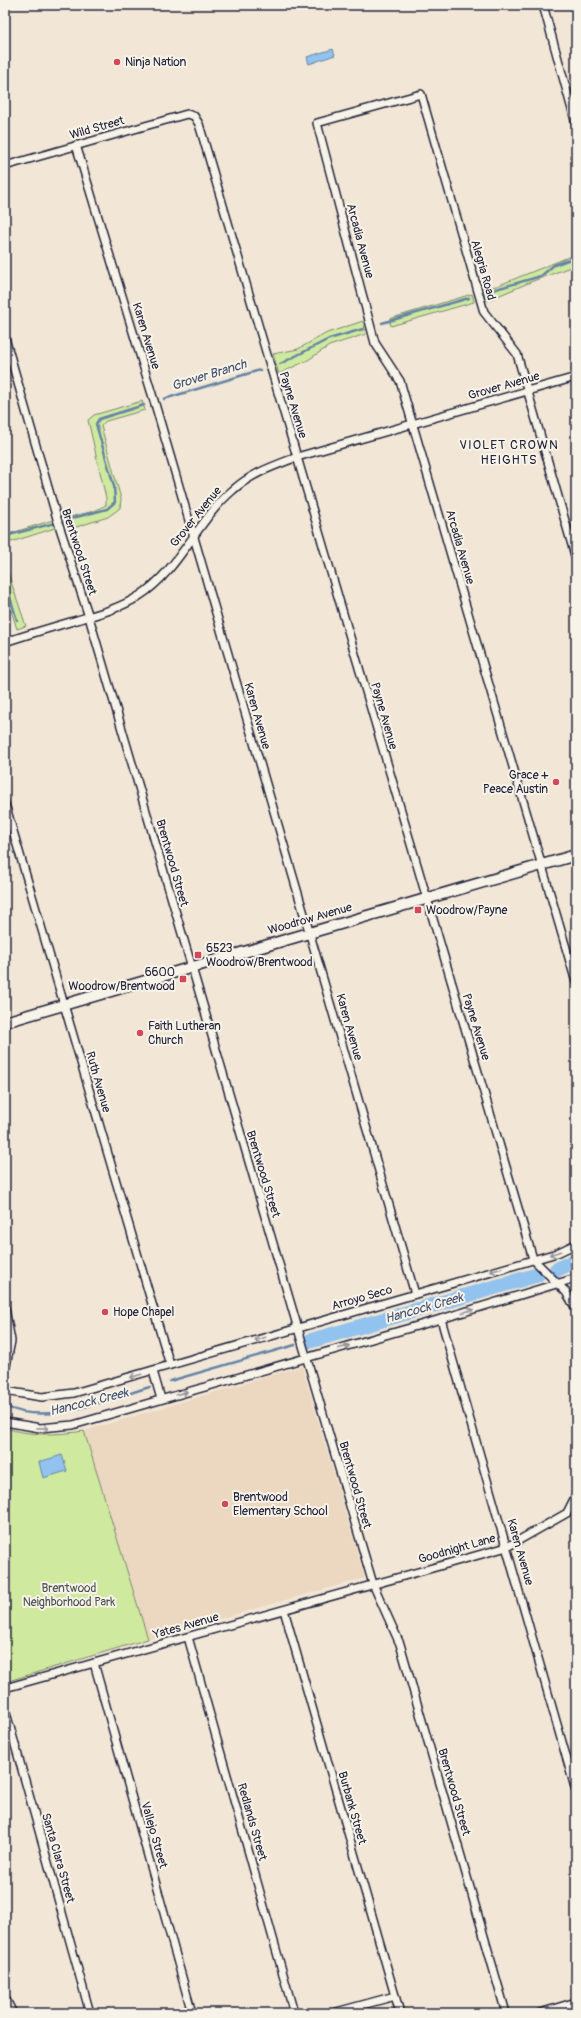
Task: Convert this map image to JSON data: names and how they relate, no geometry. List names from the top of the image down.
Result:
{
  "streets": {
    "street": [
      "Wild Street",
      "Arcadia Avenue",
      "Alegria Road",
      "Karen Avenue",
      "Grover Avenue",
      "Payne Avenue",
      "Brentwood Street",
      "Woodrow Avenue",
      "Ruth Avenue",
      "Arroyo Seco",
      "Goodnight Lane",
      "Yates Avenue",
      "Burbank Street",
      "Redlands Street",
      "Vallejo Street",
      "Santa Clara Street"
    ]
  },
  "crossings": [
    ["Wild Street", "Karen Avenue"],
    ["Wild Street", "Payne Avenue"],
    ["Arcadia Avenue", "Alegria Road"],
    ["Arcadia Avenue", "Grover Avenue"],
    ["Arcadia Avenue", "Woodrow Avenue"],
    ["Alegria Road", "Grover Avenue"],
    ["Karen Avenue", "Grover Avenue"],
    ["Karen Avenue", "Woodrow Avenue"],
    ["Karen Avenue", "Arroyo Seco"],
    ["Karen Avenue", "Goodnight Lane"],
    ["Grover Avenue", "Payne Avenue"],
    ["Grover Avenue", "Brentwood Street"],
    ["Payne Avenue", "Woodrow Avenue"],
    ["Payne Avenue", "Arroyo Seco"],
    ["Brentwood Street", "Woodrow Avenue"],
    ["Brentwood Street", "Arroyo Seco"],
    ["Brentwood Street", "Goodnight Lane"],
    ["Brentwood Street", "Yates Avenue"],
    ["Woodrow Avenue", "Ruth Avenue"],
    ["Ruth Avenue", "Arroyo Seco"],
    ["Goodnight Lane", "Yates Avenue"],
    ["Yates Avenue", "Burbank Street"],
    ["Yates Avenue", "Redlands Street"],
    ["Yates Avenue", "Vallejo Street"]
  ],
  "districts": ["VIOLET CROWN HEIGHTS"],
  "water": ["Grover Branch", "Hancock Creek"],
  "parks": ["Brentwood Neighborhood Park"],
  "places": {
    "other": [
      "Ninja Nation",
      "Grace + Peace Austin",
      "Faith Lutheran Church",
      "Hope Chapel",
      "Brentwood Elementary School"
    ],
    "transit": ["Woodrow/Payne", "6523 Woodrow/Brentwood", "6600 Woodrow/Brentwood"]
  }
}
